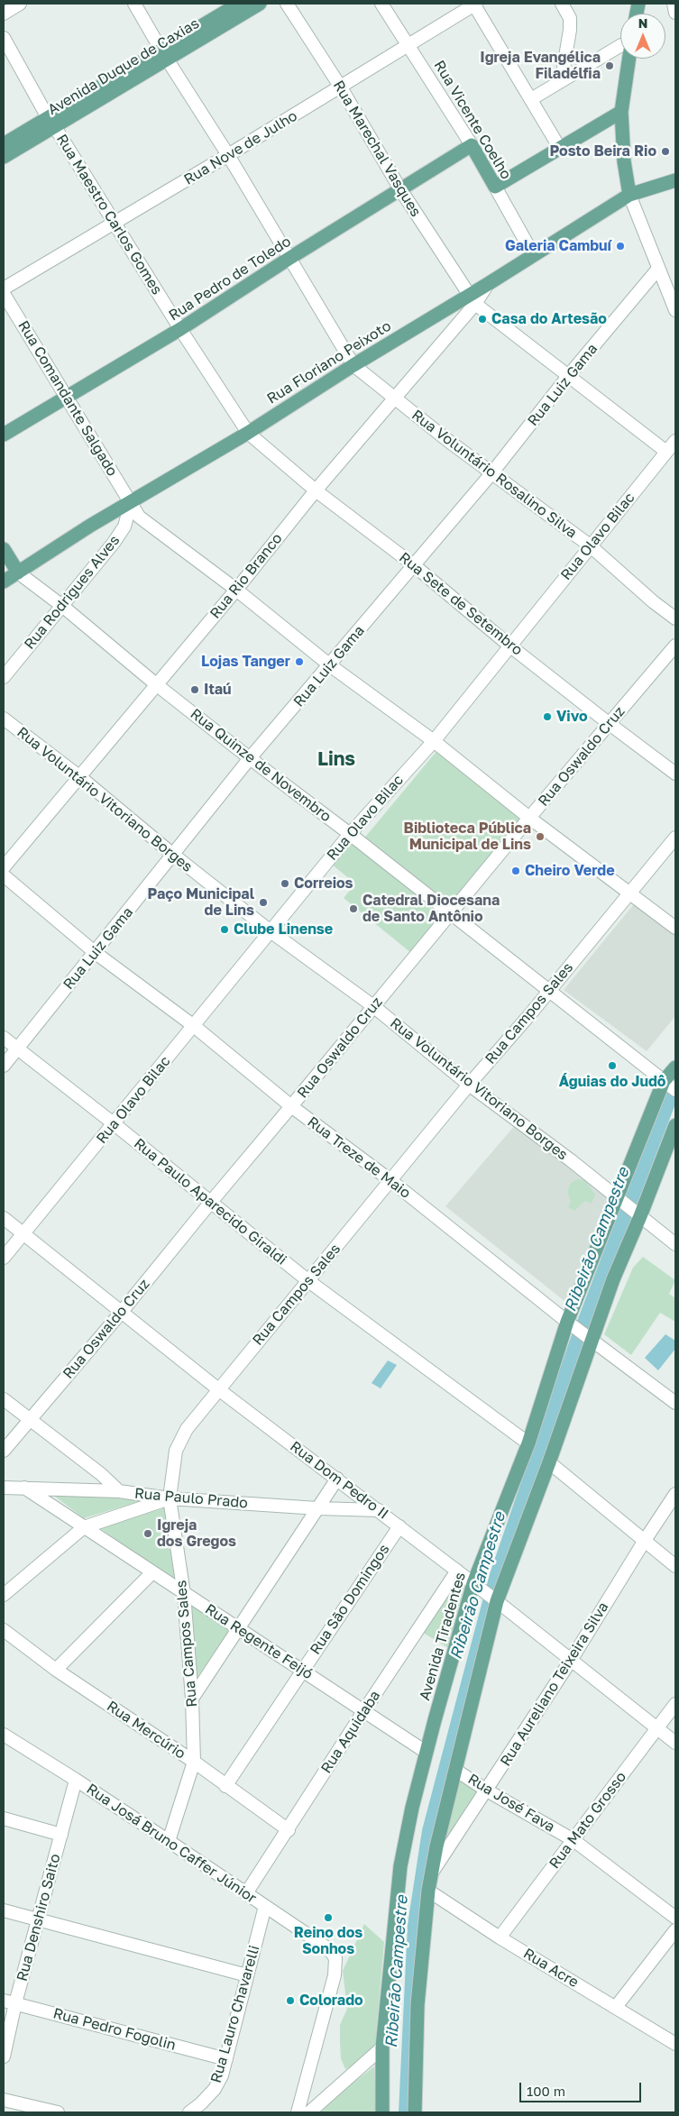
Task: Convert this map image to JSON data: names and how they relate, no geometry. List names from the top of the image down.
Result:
{
  "streets": {
    "main road": [
      "Avenida Duque de Caxias",
      "Rua Vicente Coelho",
      "Rua Pedro de Toledo",
      "Rua Floriano Peixoto",
      "Avenida Tiradentes"
    ],
    "street": [
      "Rua Nove de Julho",
      "Rua Marechal Vasques",
      "Rua Maestro Carlos Gomes",
      "Rua Luiz Gama",
      "Rua Comandante Salgado",
      "Rua Voluntário Rosalino Silva",
      "Rua Olavo Bilac",
      "Rua Rio Branco",
      "Rua Rodrigues Alves",
      "Rua Sete de Setembro",
      "Rua Oswaldo Cruz",
      "Rua Quinze de Novembro",
      "Rua Voluntário Vitoriano Borges",
      "Rua Campos Sales",
      "Rua Treze de Maio",
      "Rua Paulo Aparecido Giraldi",
      "Rua Dom Pedro II",
      "Rua Paulo Prado",
      "Rua São Domingos",
      "Rua Regente Feijó",
      "Rua Aureliano Teixeira Silva",
      "Rua Mercúrio",
      "Rua Aquidaba",
      "Rua José Fava",
      "Rua Mato Grosso",
      "Rua Josá Bruno Caffer Júnior",
      "Rua Denshiro Saito",
      "Rua Acre",
      "Rua Lauro Chavarelli",
      "Rua Pedro Fogolin"
    ]
  },
  "crossings": [
    ["Avenida Duque de Caxias", "Rua Maestro Carlos Gomes"],
    ["Avenida Duque de Caxias", "Rua Voluntário Rosalino Silva"],
    ["Rua Vicente Coelho", "Rua Nove de Julho"],
    ["Rua Vicente Coelho", "Rua Pedro de Toledo"],
    ["Rua Vicente Coelho", "Rua Floriano Peixoto"],
    ["Rua Nove de Julho", "Rua Marechal Vasques"],
    ["Rua Nove de Julho", "Rua Maestro Carlos Gomes"],
    ["Rua Nove de Julho", "Rua Voluntário Rosalino Silva"],
    ["Rua Marechal Vasques", "Rua Pedro de Toledo"],
    ["Rua Marechal Vasques", "Rua Floriano Peixoto"],
    ["Rua Marechal Vasques", "Rua Rio Branco"],
    ["Rua Maestro Carlos Gomes", "Rua Pedro de Toledo"],
    ["Rua Maestro Carlos Gomes", "Rua Floriano Peixoto"],
    ["Rua Maestro Carlos Gomes", "Rua Sete de Setembro"],
    ["Rua Pedro de Toledo", "Rua Comandante Salgado"],
    ["Rua Pedro de Toledo", "Rua Voluntário Rosalino Silva"],
    ["Rua Floriano Peixoto", "Rua Comandante Salgado"],
    ["Rua Floriano Peixoto", "Rua Voluntário Rosalino Silva"],
    ["Rua Floriano Peixoto", "Rua Rio Branco"],
    ["Rua Floriano Peixoto", "Rua Rodrigues Alves"],
    ["Rua Floriano Peixoto", "Rua Sete de Setembro"],
    ["Rua Floriano Peixoto", "Rua Quinze de Novembro"],
    ["Rua Luiz Gama", "Rua Comandante Salgado"],
    ["Rua Luiz Gama", "Rua Voluntário Rosalino Silva"],
    ["Rua Luiz Gama", "Rua Sete de Setembro"],
    ["Rua Luiz Gama", "Rua Quinze de Novembro"],
    ["Rua Luiz Gama", "Rua Voluntário Vitoriano Borges"],
    ["Rua Luiz Gama", "Rua Treze de Maio"],
    ["Rua Luiz Gama", "Rua Paulo Aparecido Giraldi"],
    ["Rua Comandante Salgado", "Rua Olavo Bilac"],
    ["Rua Comandante Salgado", "Rua Rio Branco"],
    ["Rua Comandante Salgado", "Rua Rodrigues Alves"],
    ["Rua Comandante Salgado", "Rua Oswaldo Cruz"],
    ["Rua Comandante Salgado", "Rua Campos Sales"],
    ["Rua Voluntário Rosalino Silva", "Rua Olavo Bilac"],
    ["Rua Voluntário Rosalino Silva", "Rua Rio Branco"],
    ["Rua Olavo Bilac", "Rua Sete de Setembro"],
    ["Rua Olavo Bilac", "Rua Quinze de Novembro"],
    ["Rua Olavo Bilac", "Rua Voluntário Vitoriano Borges"],
    ["Rua Olavo Bilac", "Rua Treze de Maio"],
    ["Rua Olavo Bilac", "Rua Paulo Aparecido Giraldi"],
    ["Rua Olavo Bilac", "Rua Dom Pedro II"],
    ["Rua Rio Branco", "Rua Sete de Setembro"],
    ["Rua Rio Branco", "Rua Quinze de Novembro"],
    ["Rua Rio Branco", "Rua Voluntário Vitoriano Borges"],
    ["Rua Rodrigues Alves", "Rua Quinze de Novembro"],
    ["Rua Sete de Setembro", "Rua Oswaldo Cruz"],
    ["Rua Oswaldo Cruz", "Rua Quinze de Novembro"],
    ["Rua Oswaldo Cruz", "Rua Voluntário Vitoriano Borges"],
    ["Rua Oswaldo Cruz", "Rua Treze de Maio"],
    ["Rua Oswaldo Cruz", "Rua Paulo Aparecido Giraldi"],
    ["Rua Oswaldo Cruz", "Rua Dom Pedro II"],
    ["Rua Quinze de Novembro", "Rua Campos Sales"],
    ["Rua Quinze de Novembro", "Avenida Tiradentes"],
    ["Rua Voluntário Vitoriano Borges", "Rua Campos Sales"],
    ["Rua Voluntário Vitoriano Borges", "Avenida Tiradentes"],
    ["Rua Campos Sales", "Rua Treze de Maio"],
    ["Rua Campos Sales", "Rua Paulo Aparecido Giraldi"],
    ["Rua Campos Sales", "Rua Dom Pedro II"],
    ["Rua Campos Sales", "Rua Paulo Prado"],
    ["Rua Campos Sales", "Rua Regente Feijó"],
    ["Rua Campos Sales", "Rua Mercúrio"],
    ["Rua Campos Sales", "Rua Josá Bruno Caffer Júnior"],
    ["Rua Treze de Maio", "Avenida Tiradentes"],
    ["Rua Paulo Aparecido Giraldi", "Avenida Tiradentes"],
    ["Rua Dom Pedro II", "Rua Paulo Prado"],
    ["Rua Dom Pedro II", "Rua São Domingos"],
    ["Rua Dom Pedro II", "Avenida Tiradentes"],
    ["Rua Dom Pedro II", "Rua Aureliano Teixeira Silva"],
    ["Rua Dom Pedro II", "Rua Aquidaba"],
    ["Rua Dom Pedro II", "Rua Mato Grosso"],
    ["Rua Paulo Prado", "Rua Regente Feijó"],
    ["Rua São Domingos", "Rua Regente Feijó"],
    ["Rua São Domingos", "Rua Mercúrio"],
    ["Avenida Tiradentes", "Rua Regente Feijó"],
    ["Rua Regente Feijó", "Rua Aquidaba"],
    ["Rua Aureliano Teixeira Silva", "Rua José Fava"],
    ["Rua Mercúrio", "Rua Aquidaba"],
    ["Rua Aquidaba", "Rua Josá Bruno Caffer Júnior"],
    ["Rua José Fava", "Rua Mato Grosso"],
    ["Rua Mato Grosso", "Rua Acre"],
    ["Rua Josá Bruno Caffer Júnior", "Rua Denshiro Saito"],
    ["Rua Josá Bruno Caffer Júnior", "Rua Lauro Chavarelli"],
    ["Rua Denshiro Saito", "Rua Pedro Fogolin"],
    ["Rua Lauro Chavarelli", "Rua Pedro Fogolin"]
  ],
  "districts": ["Lins"],
  "water": ["Ribeirão Campestre"],
  "places": [
    "Igreja Evangélica Filadélfia",
    "Posto Beira Rio",
    "Galeria Cambuí",
    "Casa do Artesão",
    "Lojas Tanger",
    "Itaú",
    "Vivo",
    "Biblioteca Pública Municipal de Lins",
    "Cheiro Verde",
    "Correios",
    "Paço Municipal de Lins",
    "Catedral Diocesana de Santo Antônio",
    "Clube Linense",
    "Águias do Judô",
    "Igreja dos Gregos",
    "Reino dos Sonhos",
    "Colorado"
  ],
  "scale_bar": "100 m",
  "north": "top"
}
